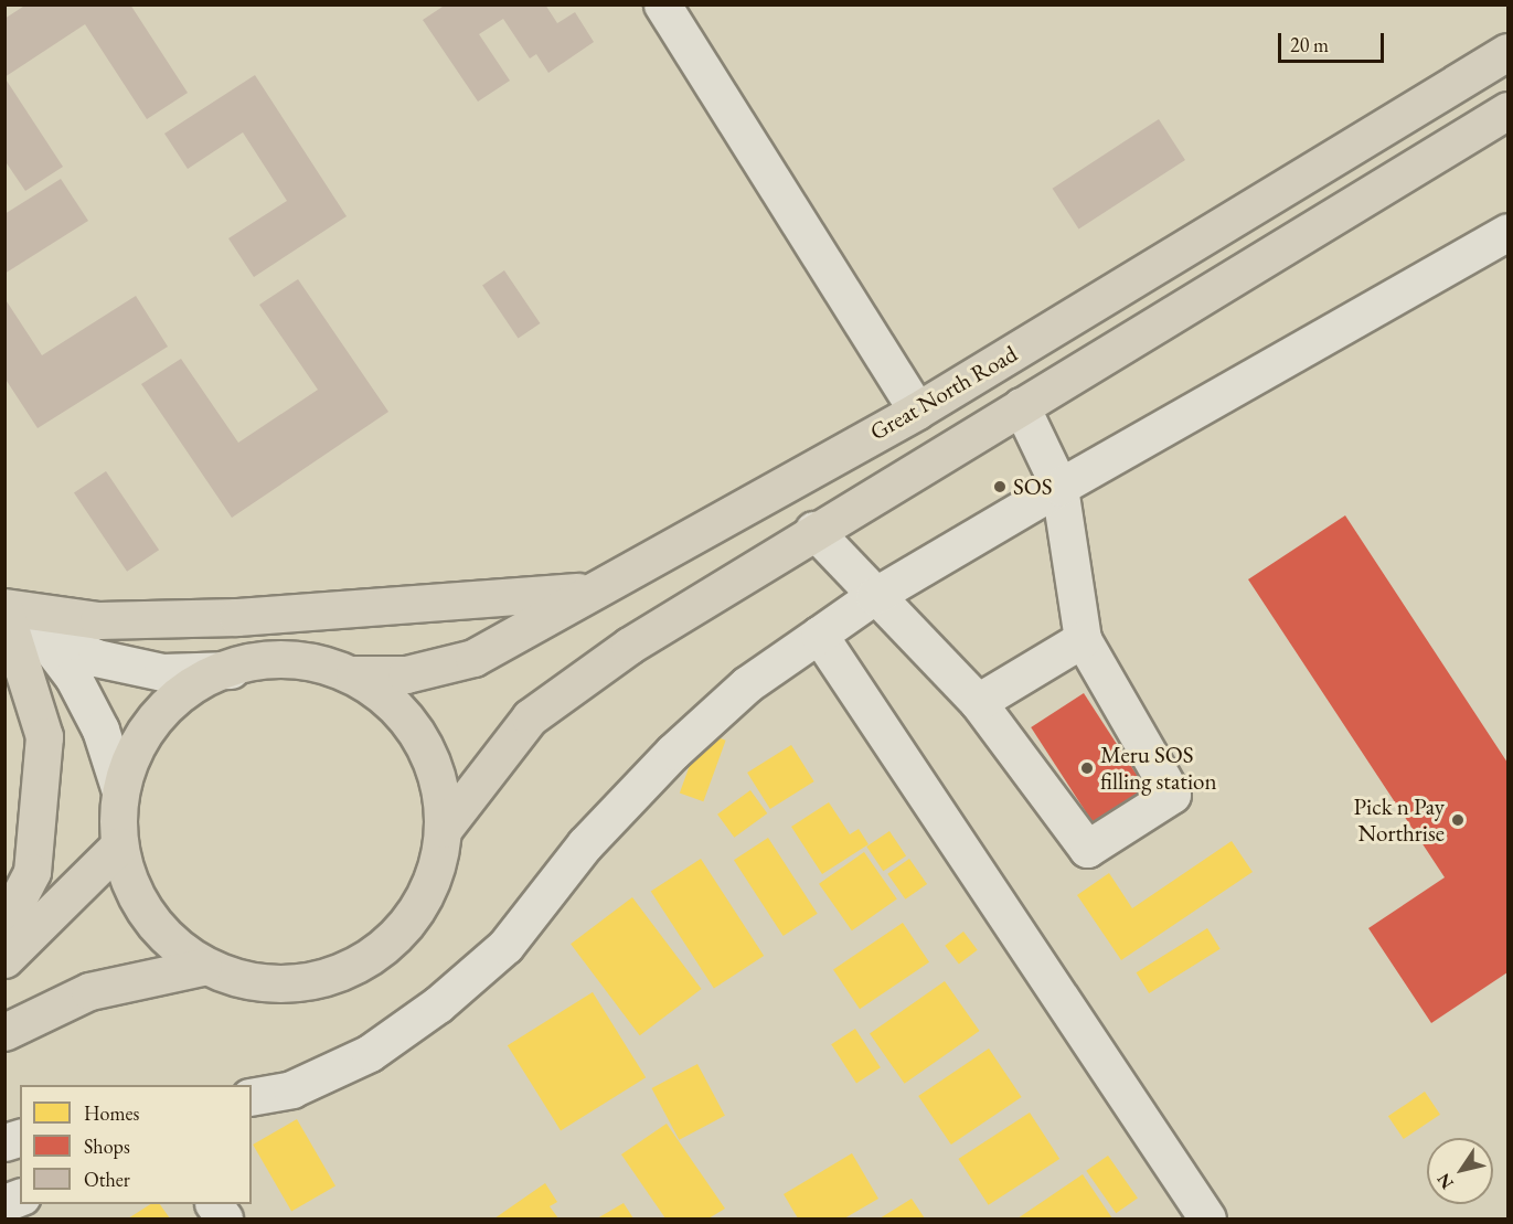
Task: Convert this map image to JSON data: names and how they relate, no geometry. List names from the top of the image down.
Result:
{
  "streets": {
    "main road": ["Great North Road"]
  },
  "places": ["SOS", "Meru SOS filling station", "Pick n Pay Northrise"],
  "legend": ["Homes", "Shops", "Other"],
  "scale_bar": "20 m",
  "north": "bottom left"
}
